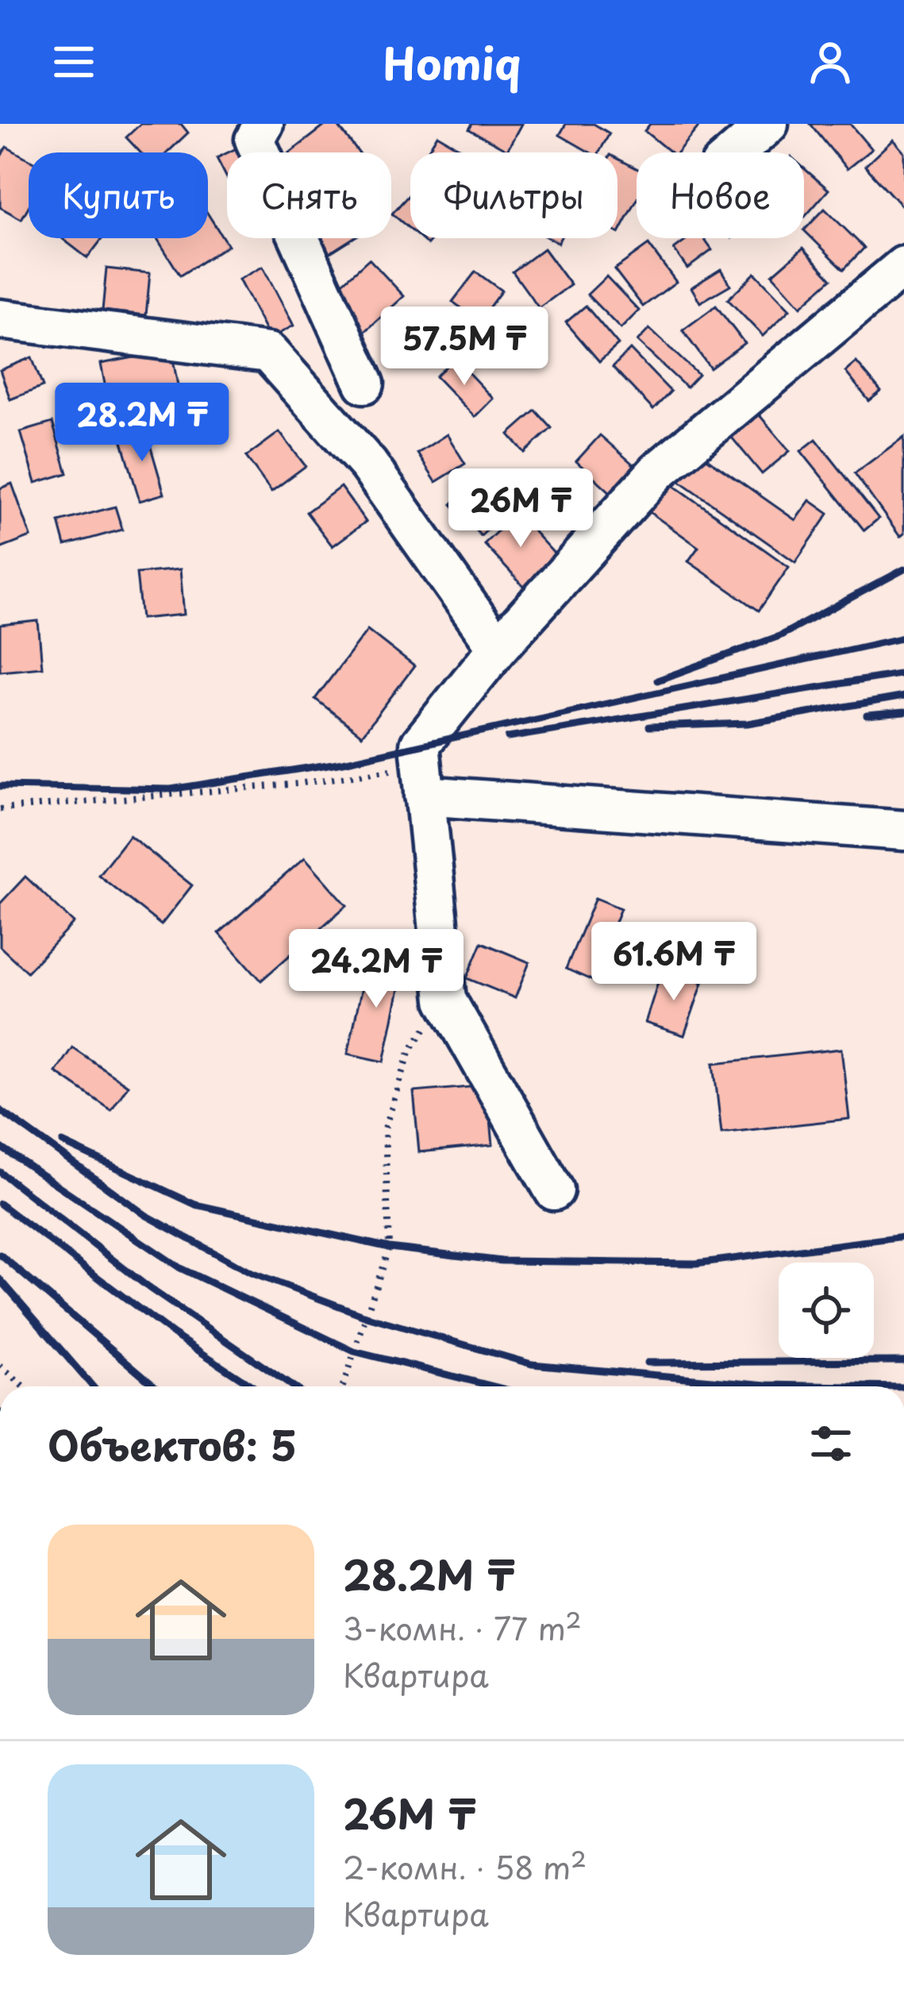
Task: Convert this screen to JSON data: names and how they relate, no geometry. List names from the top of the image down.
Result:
{
  "page": {
    "header": "Homiq",
    "chip": [
      "Купить",
      "Снять",
      "Фильтры",
      "Новое"
    ],
    "price": [
      "57.5M ₸",
      "28.2M ₸",
      "26M ₸",
      "61.6M ₸",
      "24.2M ₸"
    ],
    "heading": "Объектов: 5",
    "list": [
      {
        "name": "28.2M ₸",
        "note": "3-комн. · 77 m² · Квартира"
      },
      {
        "name": "26M ₸",
        "note": "2-комн. · 58 m² · Квартира"
      }
    ]
  }
}
